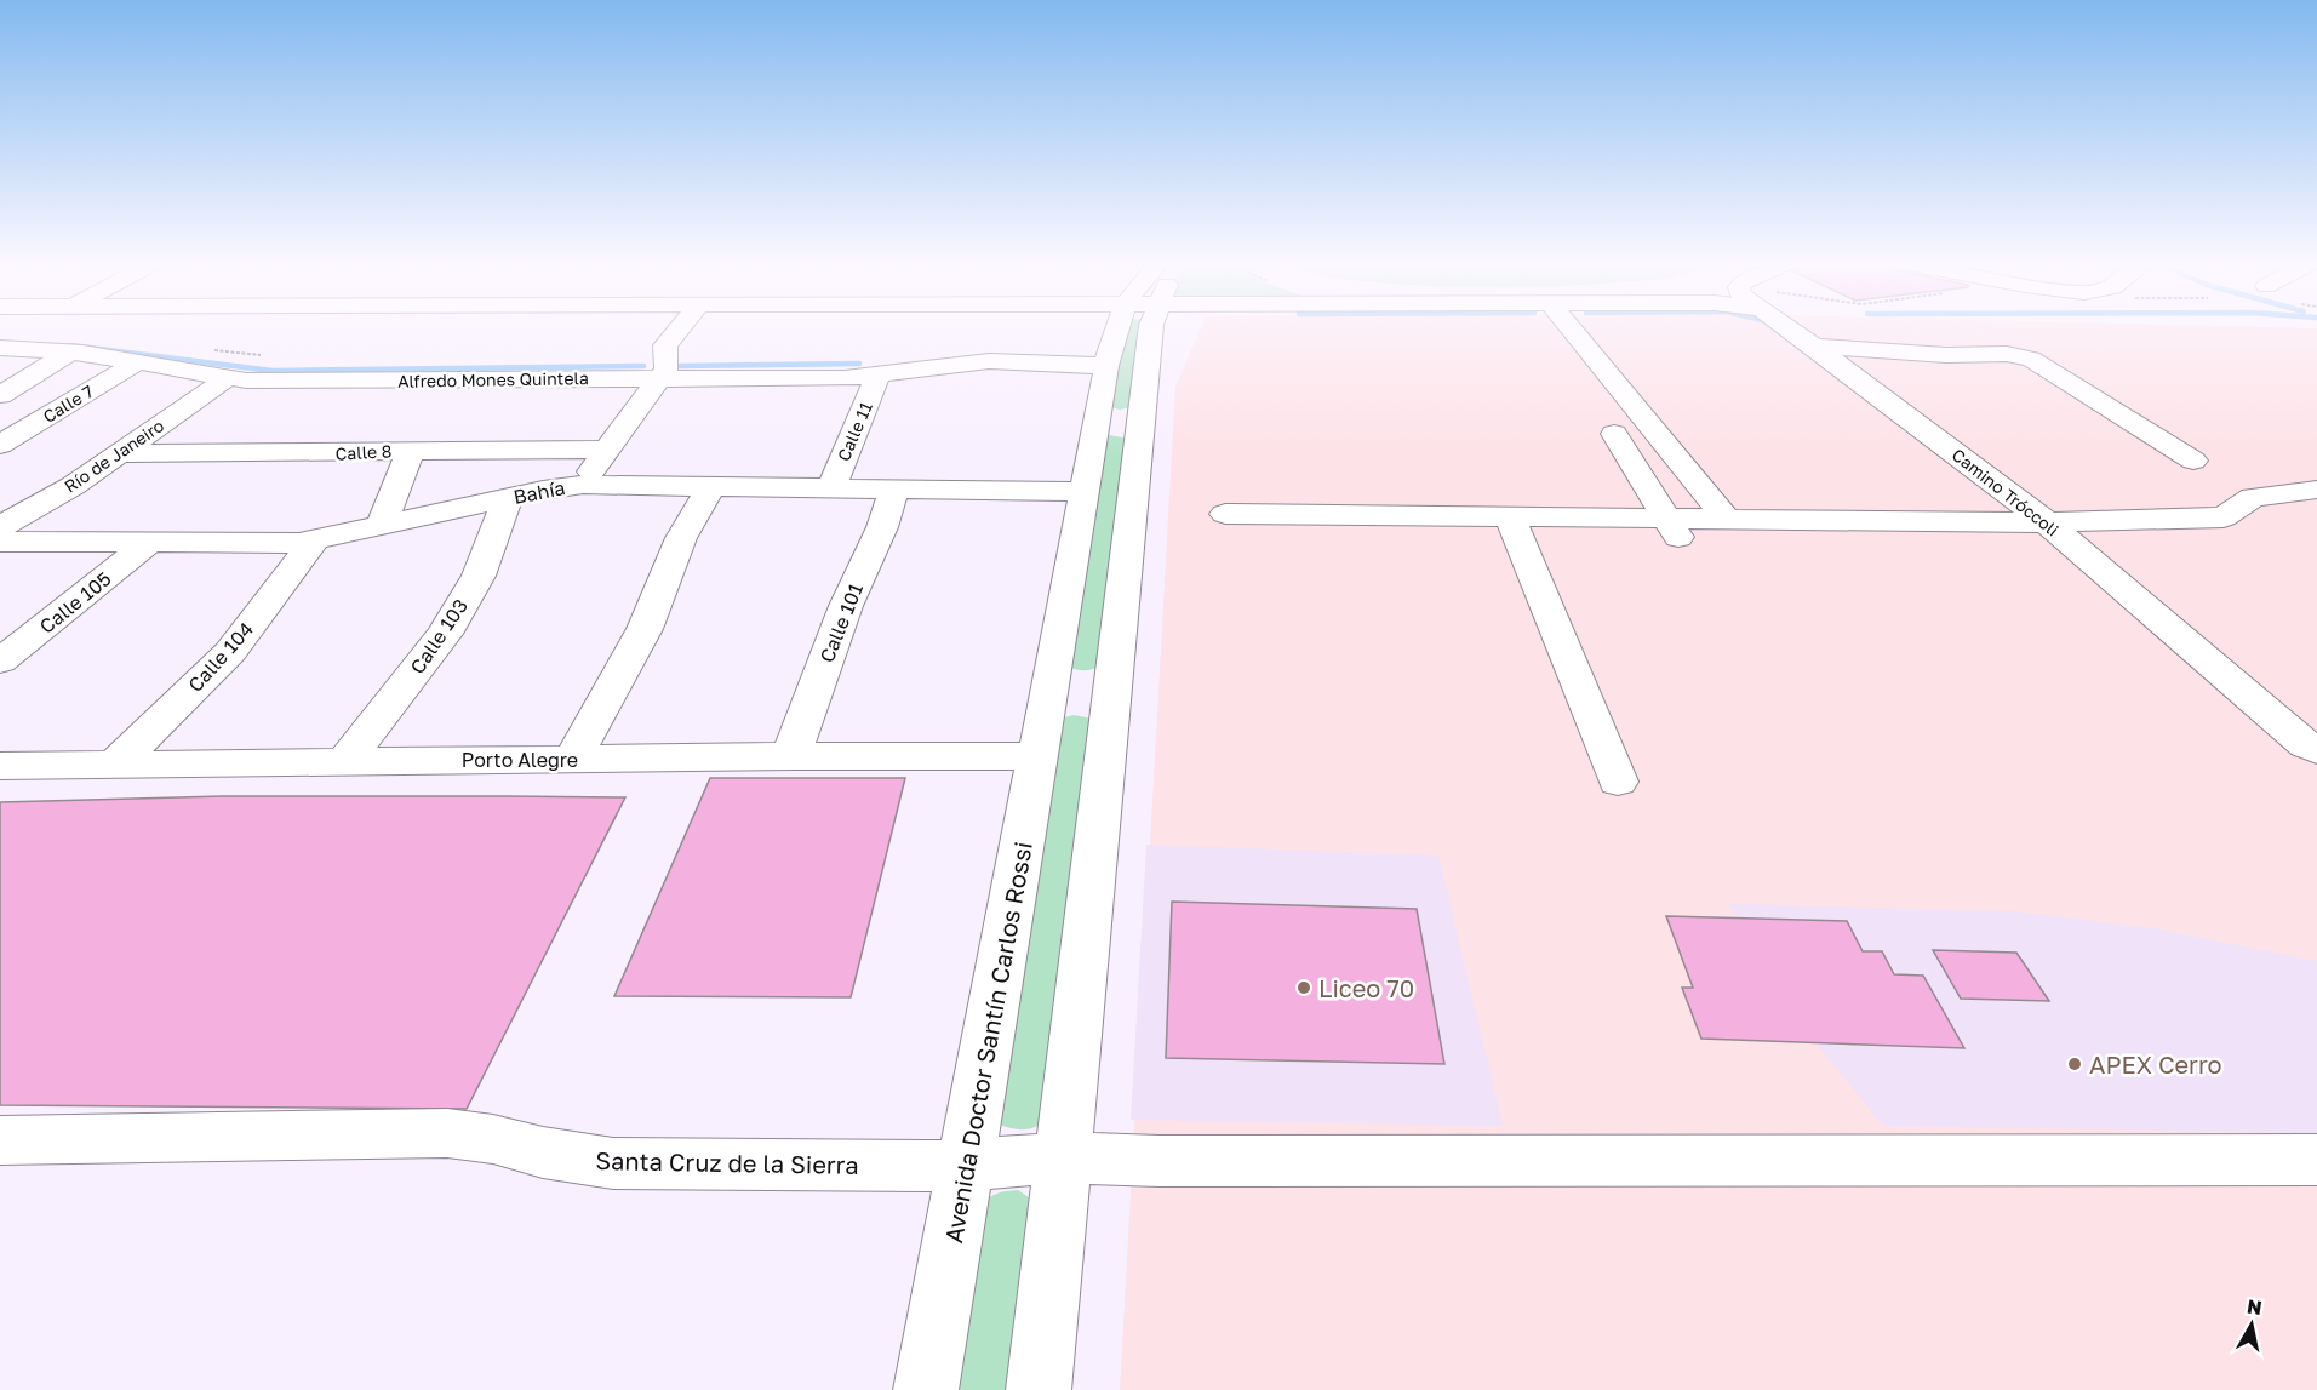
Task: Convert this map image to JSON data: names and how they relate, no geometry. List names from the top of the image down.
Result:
{
  "streets": {
    "street": [
      "Alfredo Mones Quintela",
      "Calle 7",
      "Calle 11",
      "Calle 8",
      "Río de Janeiro",
      "Bahía",
      "Camino Tróccoli",
      "Calle 105",
      "Calle 101",
      "Calle 103",
      "Calle 104",
      "Porto Alegre",
      "Avenida Doctor Santín Carlos Rossi",
      "Santa Cruz de la Sierra"
    ]
  },
  "crossings": [
    ["Alfredo Mones Quintela", "Calle 7"],
    ["Alfredo Mones Quintela", "Calle 11"],
    ["Alfredo Mones Quintela", "Río de Janeiro"],
    ["Alfredo Mones Quintela", "Avenida Doctor Santín Carlos Rossi"],
    ["Calle 11", "Bahía"],
    ["Calle 8", "Río de Janeiro"],
    ["Bahía", "Calle 105"],
    ["Bahía", "Calle 101"],
    ["Bahía", "Calle 103"],
    ["Bahía", "Calle 104"],
    ["Bahía", "Avenida Doctor Santín Carlos Rossi"],
    ["Calle 101", "Porto Alegre"],
    ["Calle 103", "Porto Alegre"],
    ["Calle 104", "Porto Alegre"],
    ["Porto Alegre", "Avenida Doctor Santín Carlos Rossi"],
    ["Avenida Doctor Santín Carlos Rossi", "Santa Cruz de la Sierra"]
  ],
  "places": ["Liceo 70", "APEX Cerro"],
  "north": "top"
}
